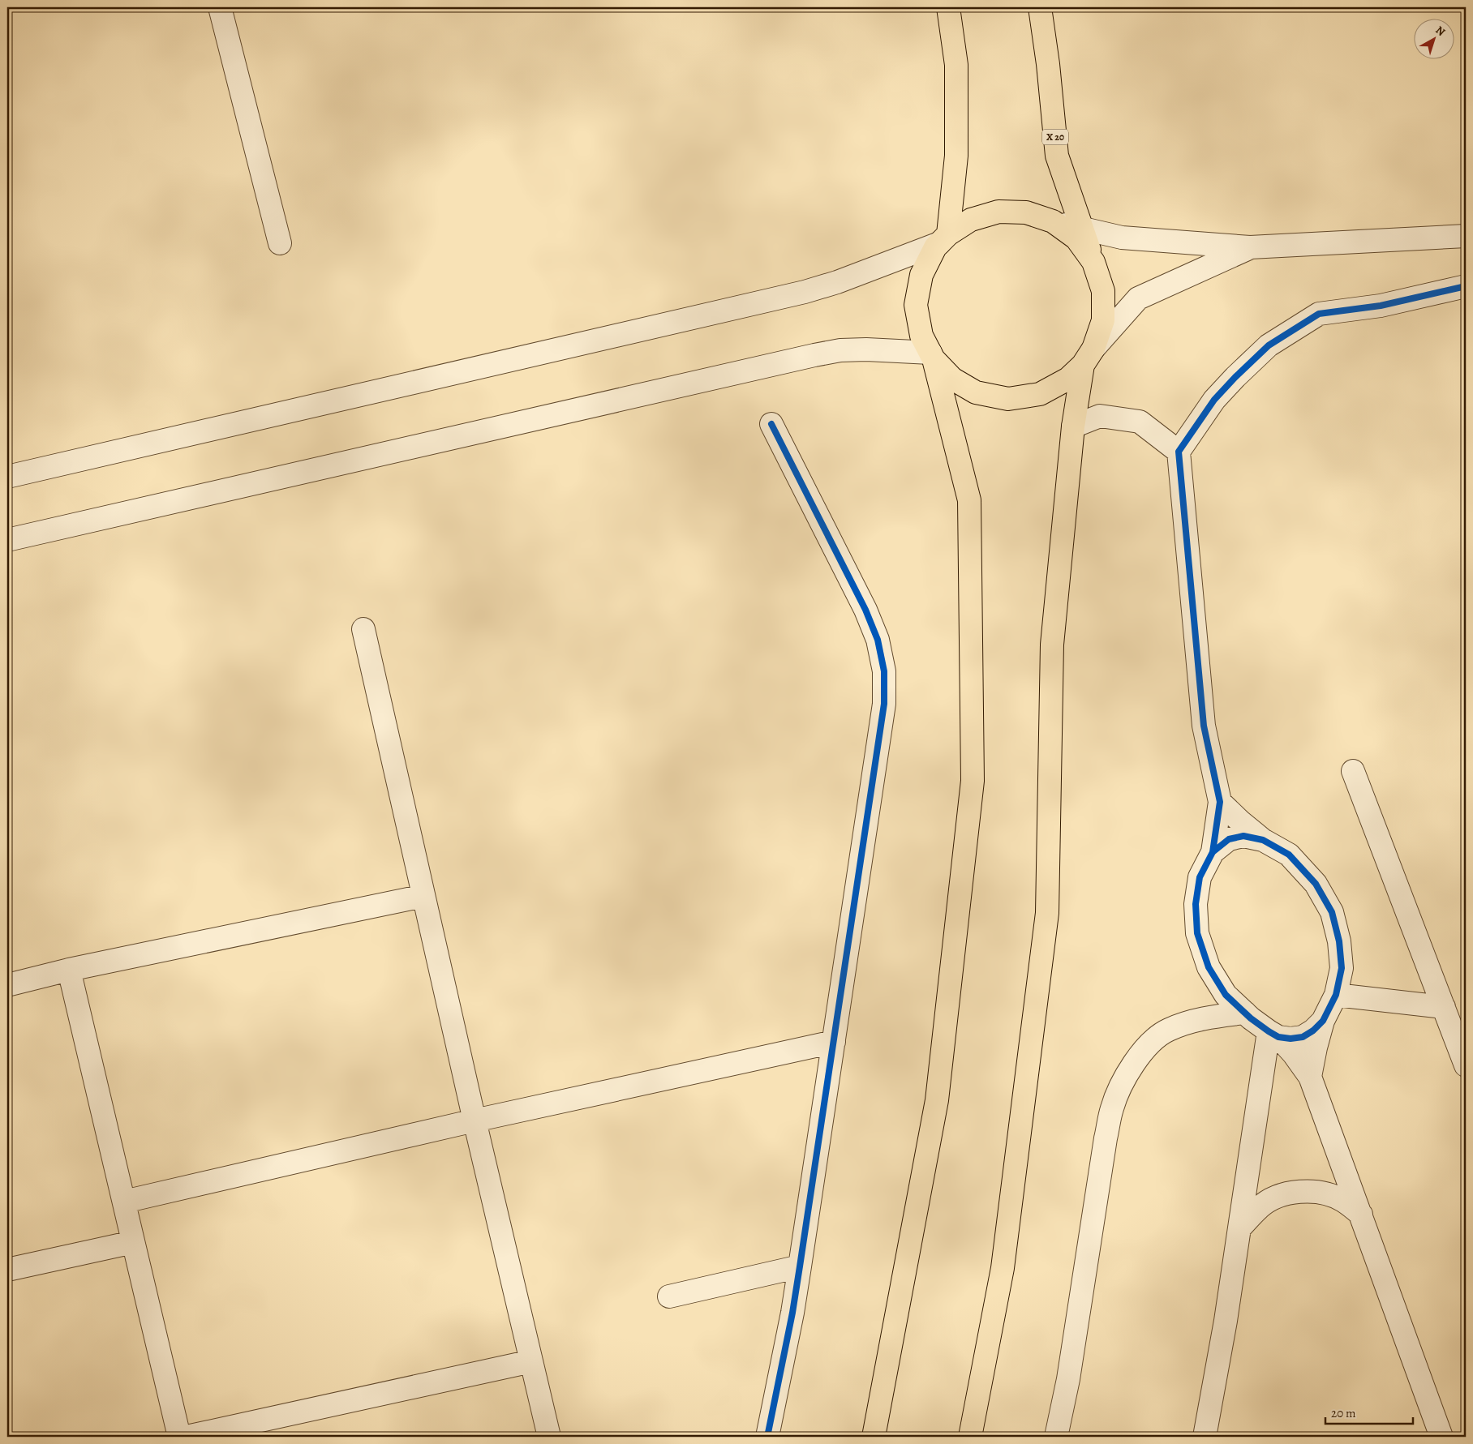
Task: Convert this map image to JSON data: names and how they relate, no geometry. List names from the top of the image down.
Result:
{
  "streets": {
    "highway": ["X 20"]
  },
  "scale_bar": "20 m",
  "north": "top right"
}
